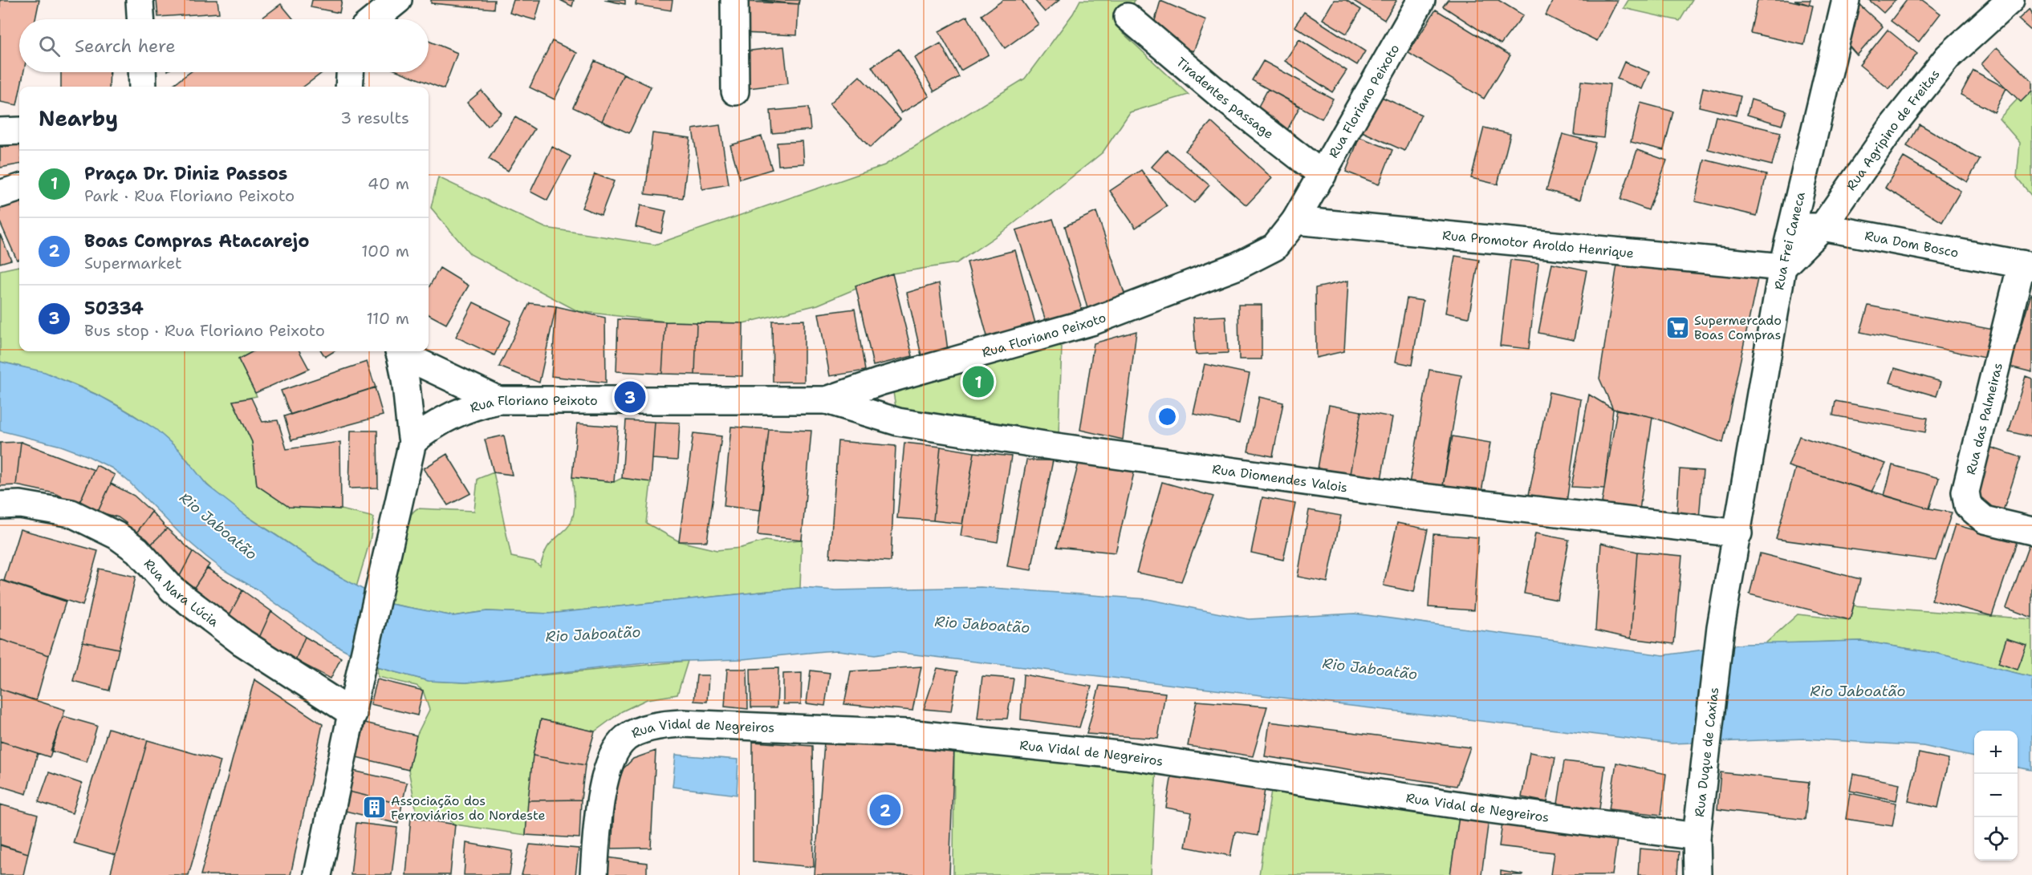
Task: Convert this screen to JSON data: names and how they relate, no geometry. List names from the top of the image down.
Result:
{
  "streets": {
    "street": [
      "Tiradentes passage",
      "Rua Floriano Peixoto",
      "Rua Agripino de Freitas",
      "Rua Frei Caneca",
      "Rua Promotor Aroldo Henrique",
      "Rua Dom Bosco",
      "Rua das Palmeiras",
      "Rua Diomendes Valois",
      "Rua Nara Lúcia",
      "Rua Vidal de Negreiros",
      "Rua Duque de Caxias"
    ]
  },
  "crossings": [
    ["Tiradentes passage", "Rua Floriano Peixoto"],
    ["Rua Floriano Peixoto", "Rua Promotor Aroldo Henrique"],
    ["Rua Floriano Peixoto", "Rua Diomendes Valois"],
    ["Rua Agripino de Freitas", "Rua Frei Caneca"],
    ["Rua Agripino de Freitas", "Rua Promotor Aroldo Henrique"],
    ["Rua Agripino de Freitas", "Rua Dom Bosco"],
    ["Rua Frei Caneca", "Rua Promotor Aroldo Henrique"],
    ["Rua Frei Caneca", "Rua Dom Bosco"],
    ["Rua Frei Caneca", "Rua Diomendes Valois"],
    ["Rua Frei Caneca", "Rua Duque de Caxias"],
    ["Rua Dom Bosco", "Rua das Palmeiras"],
    ["Rua Vidal de Negreiros", "Rua Duque de Caxias"]
  ],
  "water": ["Rio Jaboatão"],
  "places": {
    "supermarket": ["Supermercado Boas Compras"],
    "building": ["Associação dos Ferroviários do Nordeste"]
  },
  "page": {
    "search": "Search here",
    "heading": ["Nearby", "3 results"],
    "list": [
      {
        "mark": "1",
        "name": "Praça Dr. Diniz Passos",
        "note": "Park · Rua Floriano Peixoto",
        "value": "40 m"
      },
      {
        "mark": "2",
        "name": "Boas Compras Atacarejo",
        "note": "Supermarket",
        "value": "100 m"
      },
      {
        "mark": "3",
        "name": "50334",
        "note": "Bus stop · Rua Floriano Peixoto",
        "value": "110 m"
      }
    ],
    "pins": ["1", "3", "2"],
    "map_buttons": ["+", "−"]
  }
}
